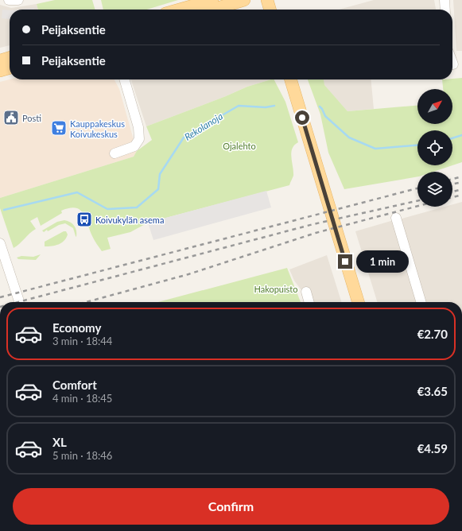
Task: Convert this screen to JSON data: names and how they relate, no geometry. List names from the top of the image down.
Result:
{
  "water": ["Rekolanoja"],
  "parks": ["Ojalehto", "Hakopuisto"],
  "places": {
    "public building": ["Posti"],
    "supermarket": ["Kauppakeskus Koivukeskus"],
    "bus stop": ["Koivukylän asema"]
  },
  "north": "top right",
  "page": {
    "banner": ["Peijaksentie", "Peijaksentie"],
    "bubble": "1 min",
    "list": [
      {
        "name": "Economy",
        "note": "3 min · 18:44",
        "value": "€2.70"
      },
      {
        "name": "Comfort",
        "note": "4 min · 18:45",
        "value": "€3.65"
      },
      {
        "name": "XL",
        "note": "5 min · 18:46",
        "value": "€4.59"
      }
    ],
    "buttons": "Confirm"
  }
}
